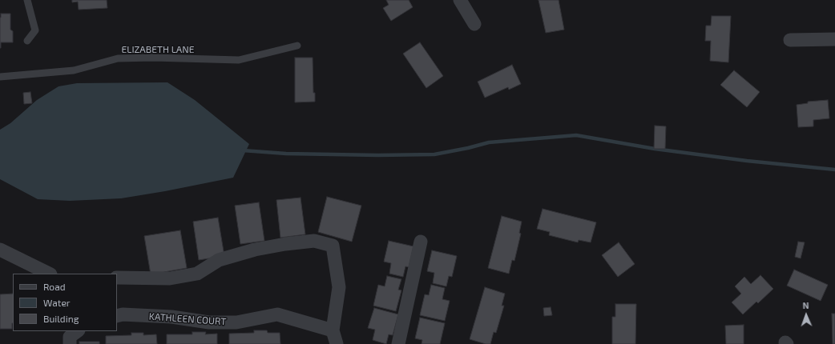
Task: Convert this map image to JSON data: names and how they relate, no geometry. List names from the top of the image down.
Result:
{
  "streets": {
    "street": ["KATHLEEN COURT"],
    "lane": ["ELIZABETH LANE"]
  },
  "legend": ["Road", "Water", "Building"],
  "north": "top"
}
